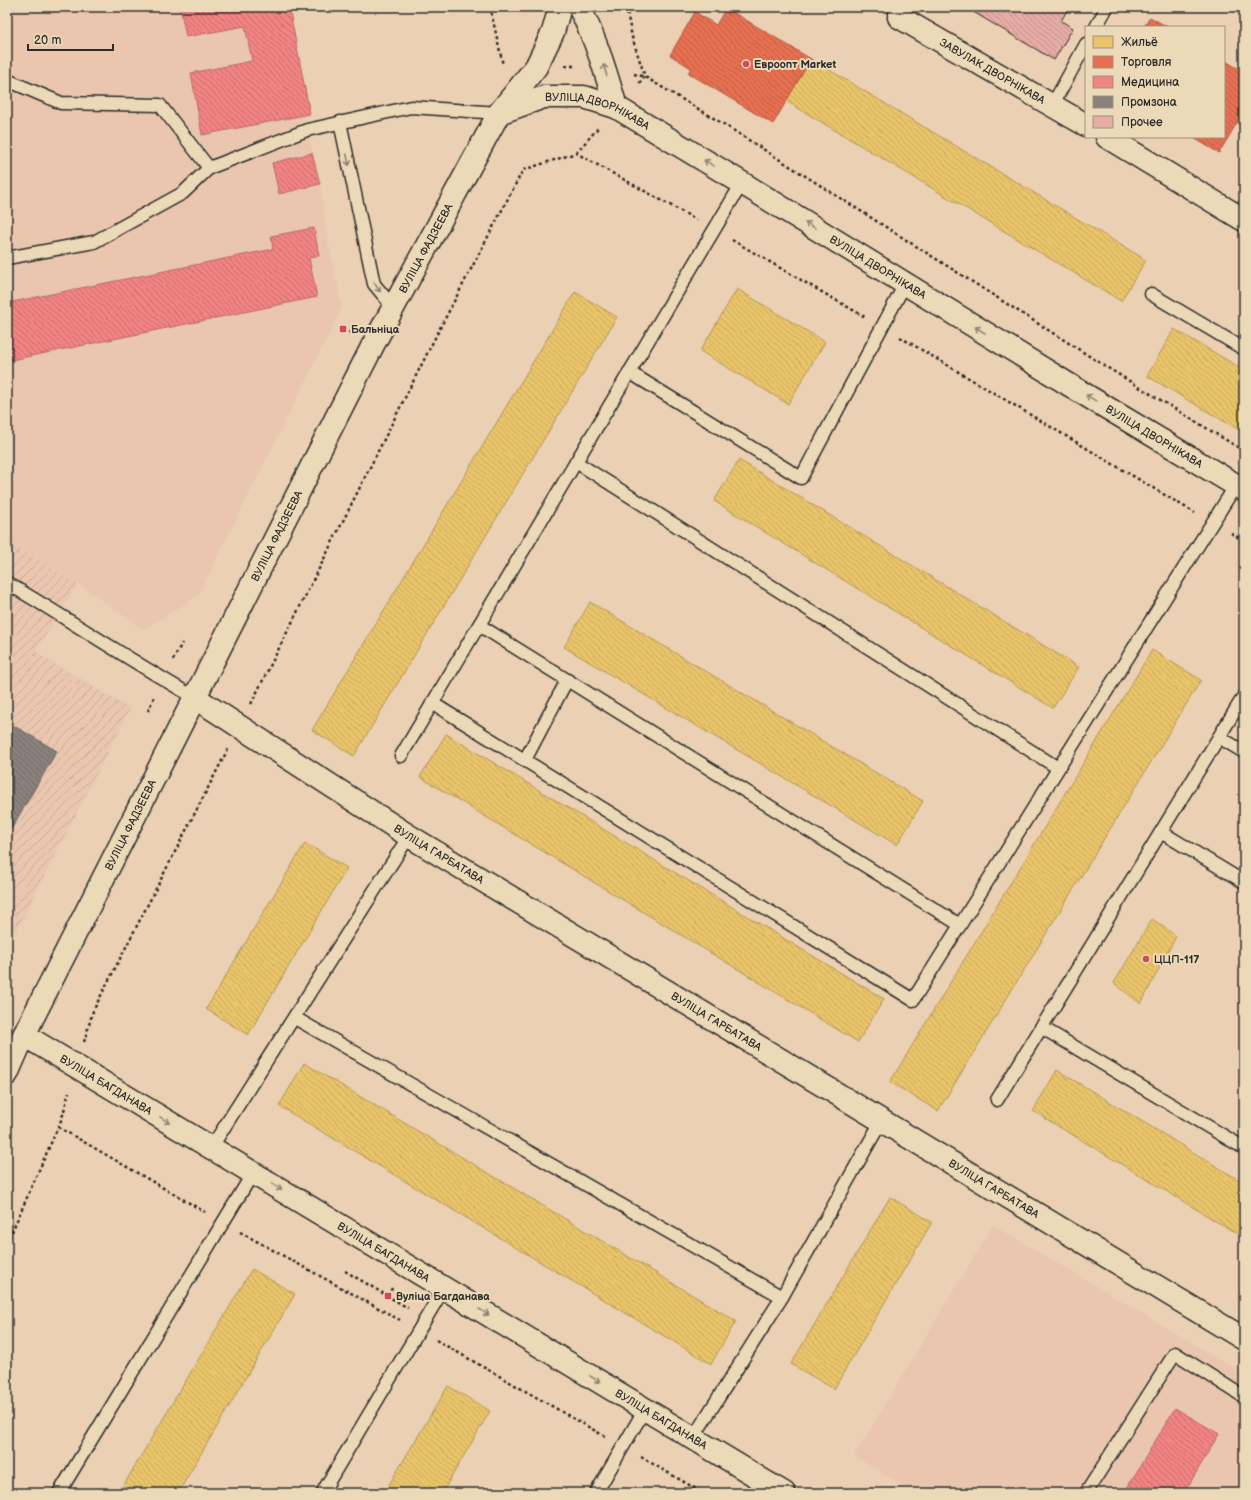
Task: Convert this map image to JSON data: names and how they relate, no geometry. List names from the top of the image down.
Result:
{
  "streets": {
    "street": [
      "ЗАВУЛАК ДВОРНІКАВА",
      "ВУЛІЦА ДВОРНІКАВА",
      "ВУЛІЦА ФАДЗЕЕВА",
      "ВУЛІЦА ГАРБАТАВА",
      "ВУЛІЦА БАГДАНАВА"
    ]
  },
  "crossings": [
    ["ВУЛІЦА ДВОРНІКАВА", "ВУЛІЦА ФАДЗЕЕВА"],
    ["ВУЛІЦА ФАДЗЕЕВА", "ВУЛІЦА ГАРБАТАВА"],
    ["ВУЛІЦА ФАДЗЕЕВА", "ВУЛІЦА БАГДАНАВА"]
  ],
  "one_way": ["ВУЛІЦА ДВОРНІКАВА", "ВУЛІЦА БАГДАНАВА"],
  "places": {
    "other": ["Евроопт Market", "ЦЦП-117"],
    "transit": ["Бальніца", "Вуліца Багданава"]
  },
  "legend": [
    "Жильё",
    "Торговля",
    "Медицина",
    "Промзона",
    "Прочее"
  ],
  "scale_bar": "20 m"
}
